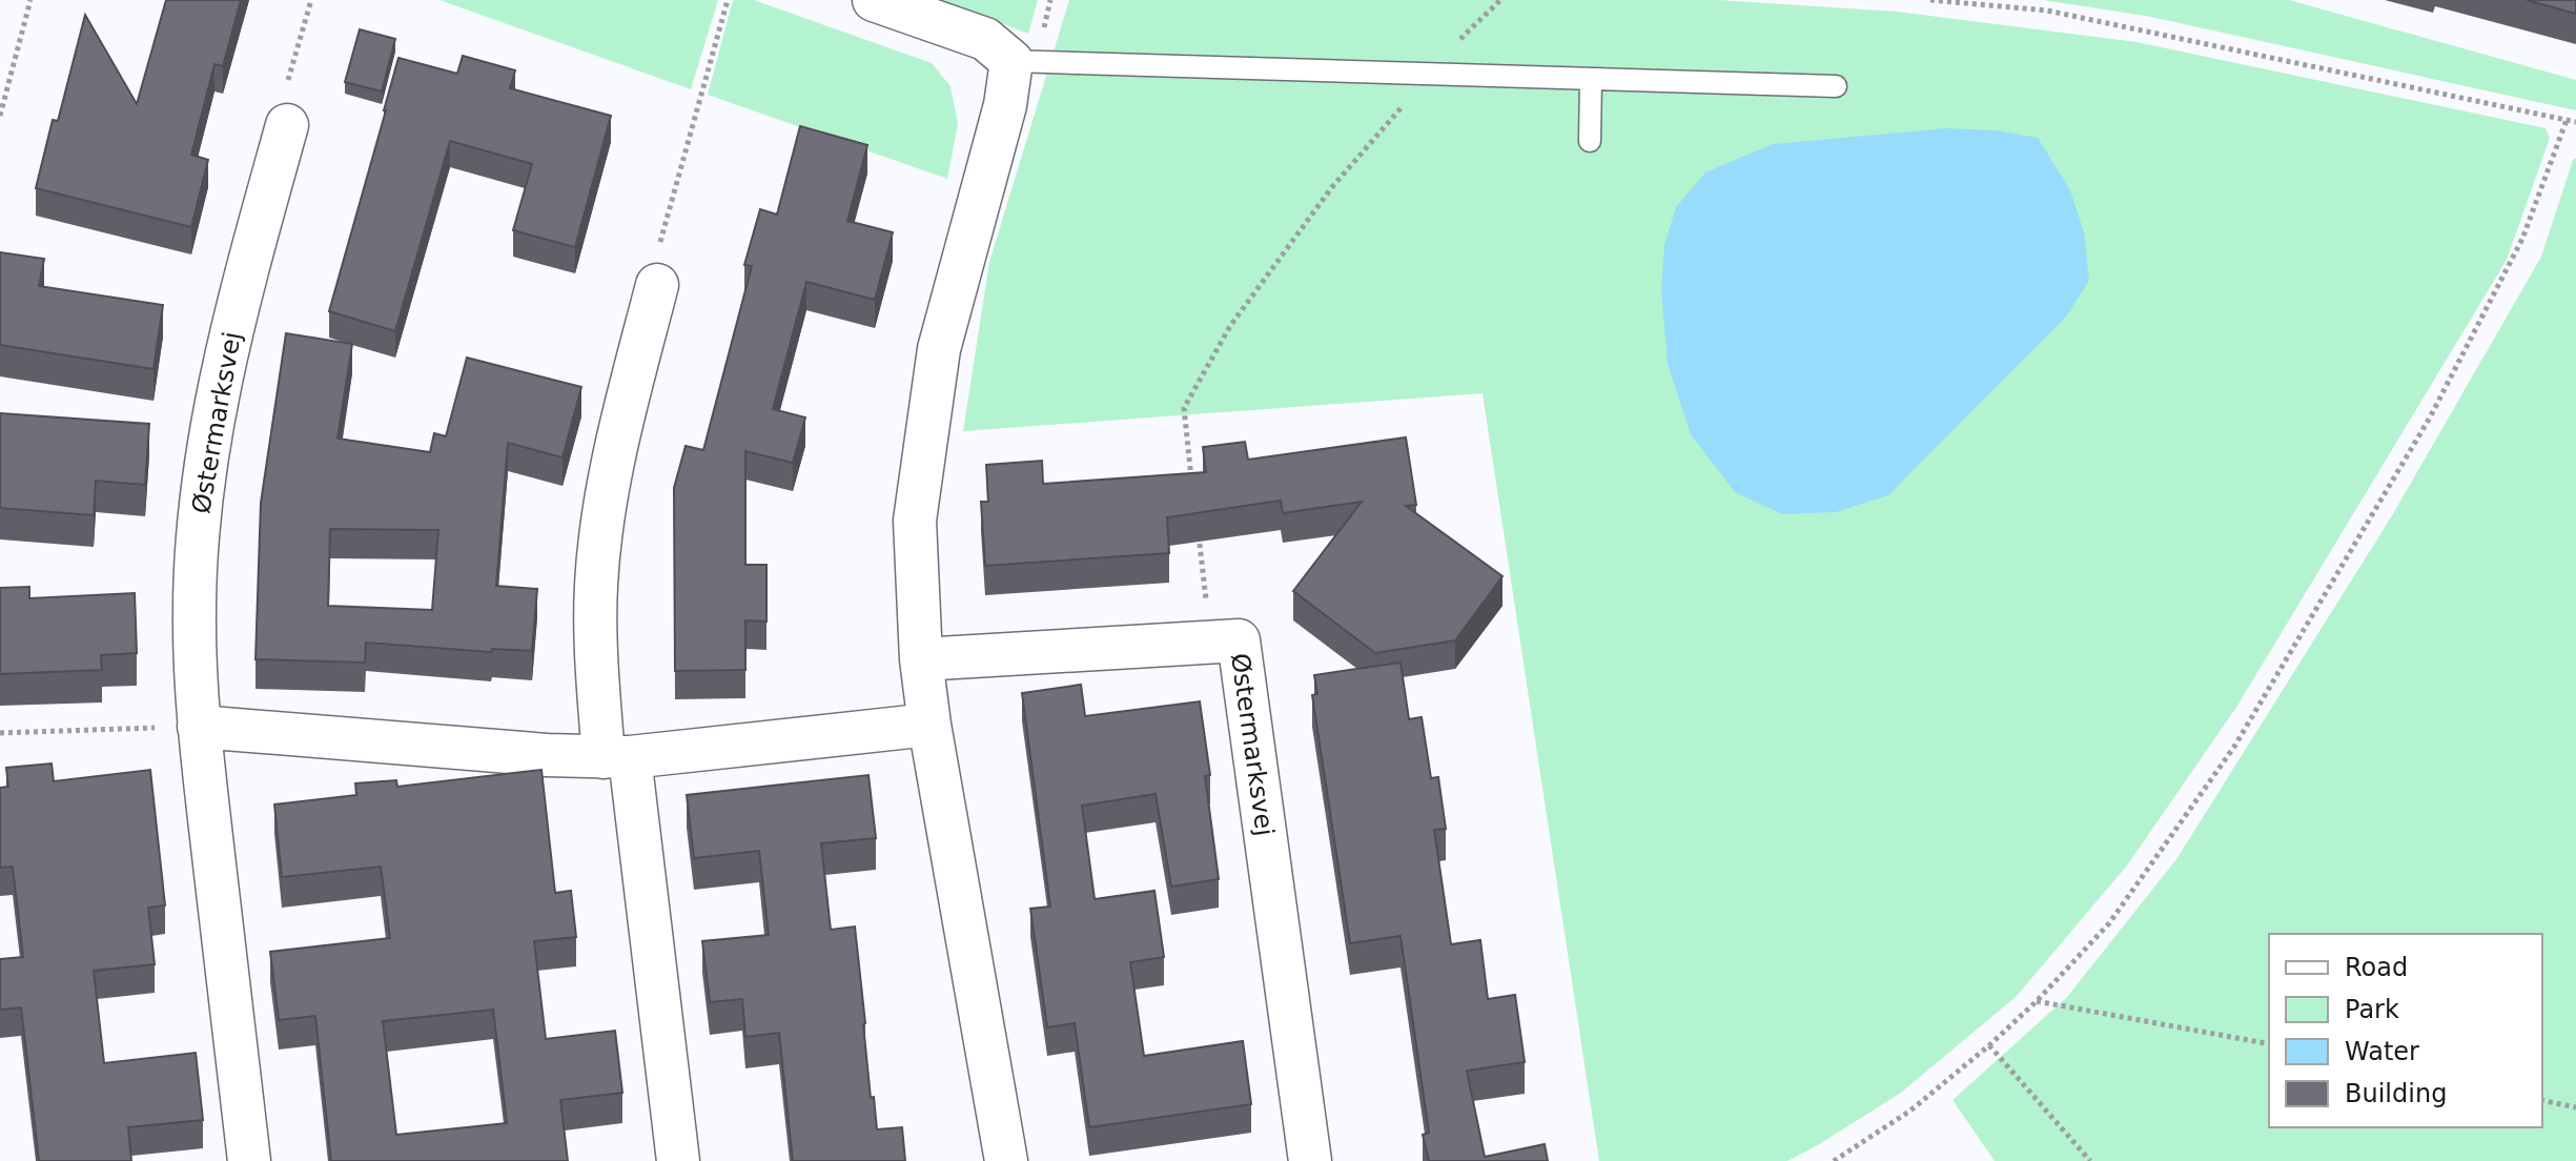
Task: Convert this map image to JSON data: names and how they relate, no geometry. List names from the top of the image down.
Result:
{
  "streets": {
    "street": ["Østermarksvej"]
  },
  "legend": [
    "Road",
    "Park",
    "Water",
    "Building"
  ]
}
